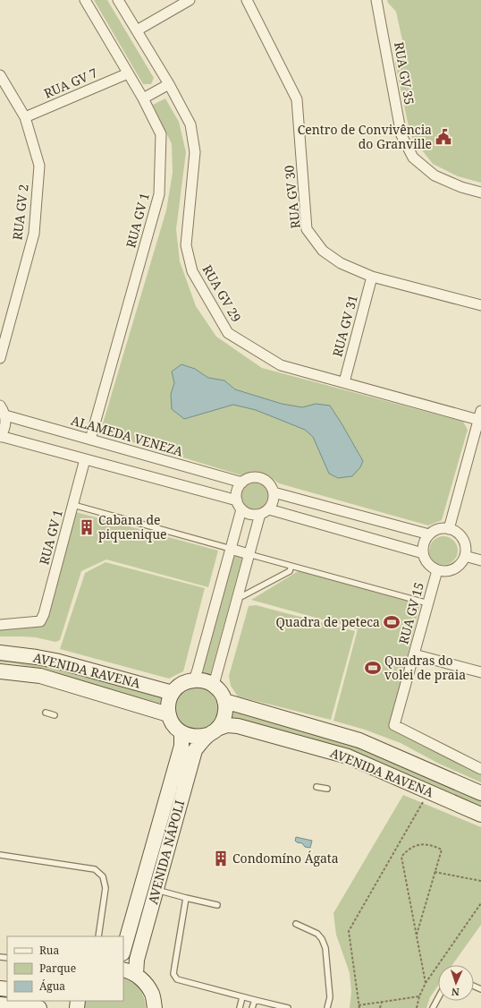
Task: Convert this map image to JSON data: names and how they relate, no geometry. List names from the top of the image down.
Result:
{
  "streets": {
    "main road": ["AVENIDA RAVENA", "AVENIDA NÁPOLI"],
    "street": [
      "RUA GV 35",
      "RUA GV 7",
      "RUA GV 30",
      "RUA GV 2",
      "RUA GV 1",
      "RUA GV 29",
      "RUA GV 31",
      "ALAMEDA VENEZA",
      "RUA GV 15"
    ]
  },
  "crossings": [
    ["RUA GV 7", "RUA GV 2"],
    ["RUA GV 7", "RUA GV 1"],
    ["RUA GV 30", "RUA GV 31"],
    ["RUA GV 1", "ALAMEDA VENEZA"],
    ["RUA GV 29", "RUA GV 31"],
    ["AVENIDA RAVENA", "AVENIDA NÁPOLI"]
  ],
  "places": {
    "public building": ["Centro de Convivência do Granville"],
    "building": ["Cabana de piquenique", "Condomíno Ágata"],
    "sports": ["Quadra de peteca", "Quadras do volei de praia"]
  },
  "legend": ["Rua", "Parque", "Água"],
  "north": "bottom"
}
